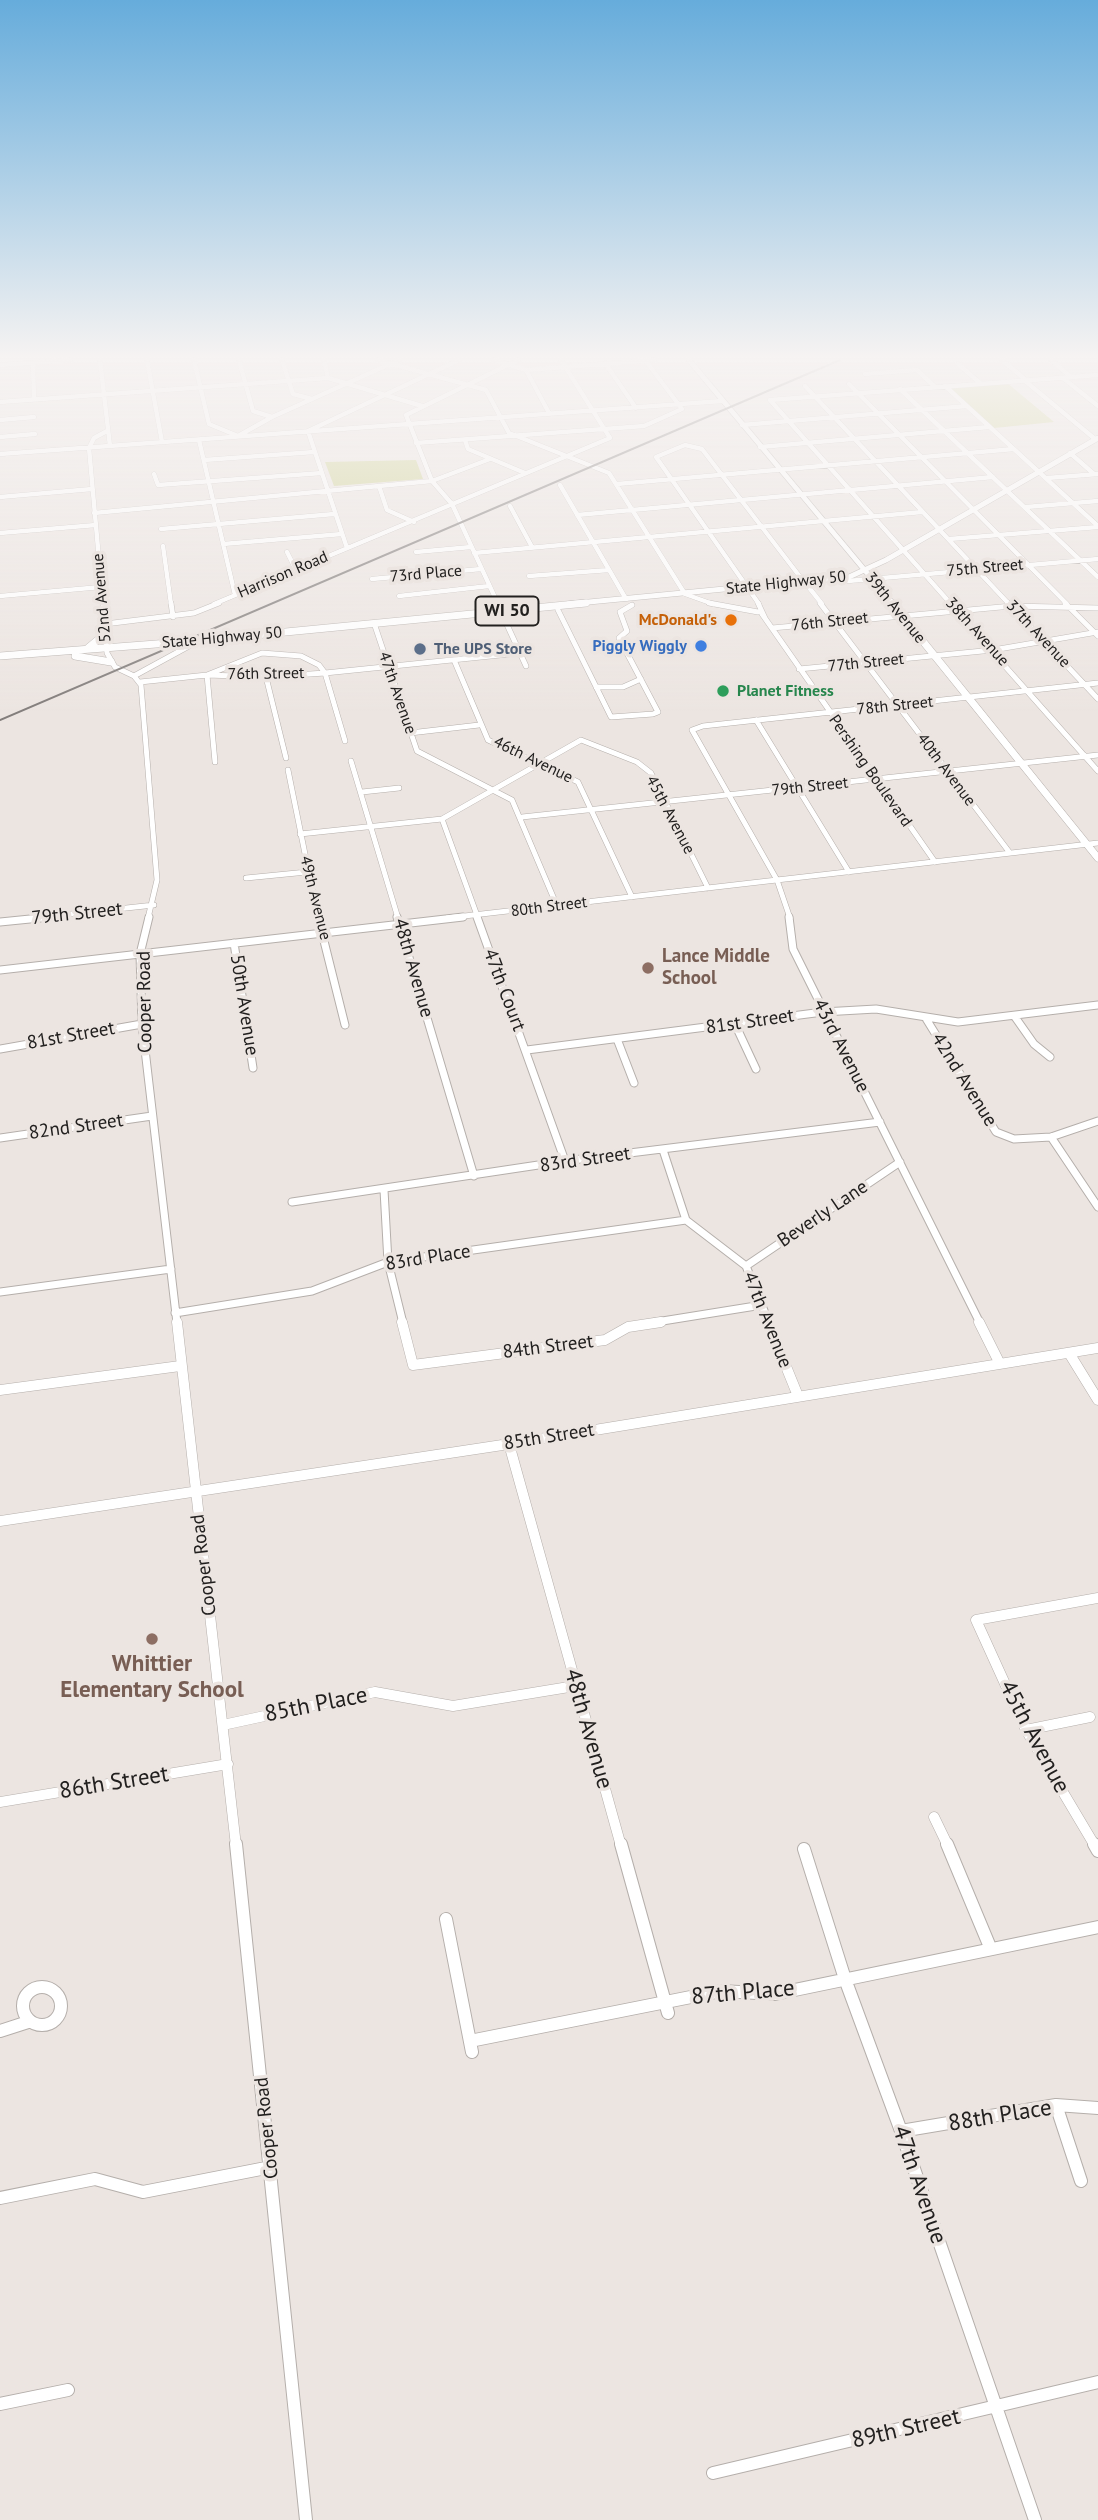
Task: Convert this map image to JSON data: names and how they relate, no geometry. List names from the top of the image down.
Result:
{
  "streets": {
    "main road": ["State Highway 50", "39th Avenue", "WI 50"],
    "street": [
      "75th Street",
      "73rd Place",
      "Harrison Road",
      "52nd Avenue",
      "76th Street",
      "38th Avenue",
      "37th Avenue",
      "77th Street",
      "47th Avenue",
      "78th Street",
      "46th Avenue",
      "40th Avenue",
      "Pershing Boulevard",
      "79th Street",
      "45th Avenue",
      "49th Avenue",
      "80th Street",
      "48th Avenue",
      "47th Court",
      "Cooper Road",
      "50th Avenue",
      "81st Street",
      "43rd Avenue",
      "42nd Avenue",
      "82nd Street",
      "83rd Street",
      "Beverly Lane",
      "83rd Place",
      "84th Street",
      "85th Street",
      "85th Place",
      "86th Street",
      "87th Place",
      "88th Place",
      "89th Street"
    ]
  },
  "crossings": [
    ["75th Street", "State Highway 50"],
    ["75th Street", "39th Avenue"],
    ["75th Street", "38th Avenue"],
    ["75th Street", "37th Avenue"],
    ["Harrison Road", "52nd Avenue"],
    ["State Highway 50", "52nd Avenue"],
    ["State Highway 50", "39th Avenue"],
    ["State Highway 50", "WI 50"],
    ["State Highway 50", "38th Avenue"],
    ["State Highway 50", "47th Avenue"],
    ["State Highway 50", "40th Avenue"],
    ["State Highway 50", "Pershing Boulevard"],
    ["39th Avenue", "76th Street"],
    ["39th Avenue", "77th Street"],
    ["39th Avenue", "78th Street"],
    ["39th Avenue", "79th Street"],
    ["39th Avenue", "80th Street"],
    ["WI 50", "38th Avenue"],
    ["WI 50", "37th Avenue"],
    ["76th Street", "38th Avenue"],
    ["76th Street", "37th Avenue"],
    ["76th Street", "47th Avenue"],
    ["76th Street", "46th Avenue"],
    ["76th Street", "40th Avenue"],
    ["76th Street", "Pershing Boulevard"],
    ["76th Street", "Cooper Road"],
    ["38th Avenue", "77th Street"],
    ["38th Avenue", "78th Street"],
    ["38th Avenue", "79th Street"],
    ["37th Avenue", "77th Street"],
    ["37th Avenue", "78th Street"],
    ["77th Street", "40th Avenue"],
    ["77th Street", "Pershing Boulevard"],
    ["47th Avenue", "79th Street"],
    ["47th Avenue", "80th Street"],
    ["47th Avenue", "Beverly Lane"],
    ["47th Avenue", "83rd Place"],
    ["47th Avenue", "84th Street"],
    ["47th Avenue", "85th Street"],
    ["47th Avenue", "87th Place"],
    ["47th Avenue", "88th Place"],
    ["47th Avenue", "89th Street"],
    ["78th Street", "40th Avenue"],
    ["78th Street", "Pershing Boulevard"],
    ["78th Street", "43rd Avenue"],
    ["46th Avenue", "79th Street"],
    ["46th Avenue", "45th Avenue"],
    ["46th Avenue", "80th Street"],
    ["40th Avenue", "79th Street"],
    ["40th Avenue", "80th Street"],
    ["Pershing Boulevard", "79th Street"],
    ["Pershing Boulevard", "80th Street"],
    ["79th Street", "45th Avenue"],
    ["79th Street", "Cooper Road"],
    ["79th Street", "43rd Avenue"],
    ["45th Avenue", "80th Street"],
    ["49th Avenue", "80th Street"],
    ["80th Street", "48th Avenue"],
    ["80th Street", "47th Court"],
    ["80th Street", "Cooper Road"],
    ["80th Street", "50th Avenue"],
    ["80th Street", "43rd Avenue"],
    ["48th Avenue", "83rd Street"],
    ["48th Avenue", "85th Street"],
    ["48th Avenue", "85th Place"],
    ["48th Avenue", "87th Place"],
    ["47th Court", "81st Street"],
    ["47th Court", "83rd Street"],
    ["Cooper Road", "81st Street"],
    ["Cooper Road", "82nd Street"],
    ["Cooper Road", "83rd Place"],
    ["Cooper Road", "85th Street"],
    ["Cooper Road", "85th Place"],
    ["Cooper Road", "86th Street"],
    ["81st Street", "43rd Avenue"],
    ["81st Street", "42nd Avenue"],
    ["43rd Avenue", "83rd Street"],
    ["43rd Avenue", "Beverly Lane"],
    ["43rd Avenue", "85th Street"],
    ["83rd Place", "84th Street"]
  ],
  "places": [
    "McDonald's",
    "Piggly Wiggly",
    "The UPS Store",
    "Planet Fitness",
    "Lance Middle School",
    "Whittier Elementary School"
  ]
}
